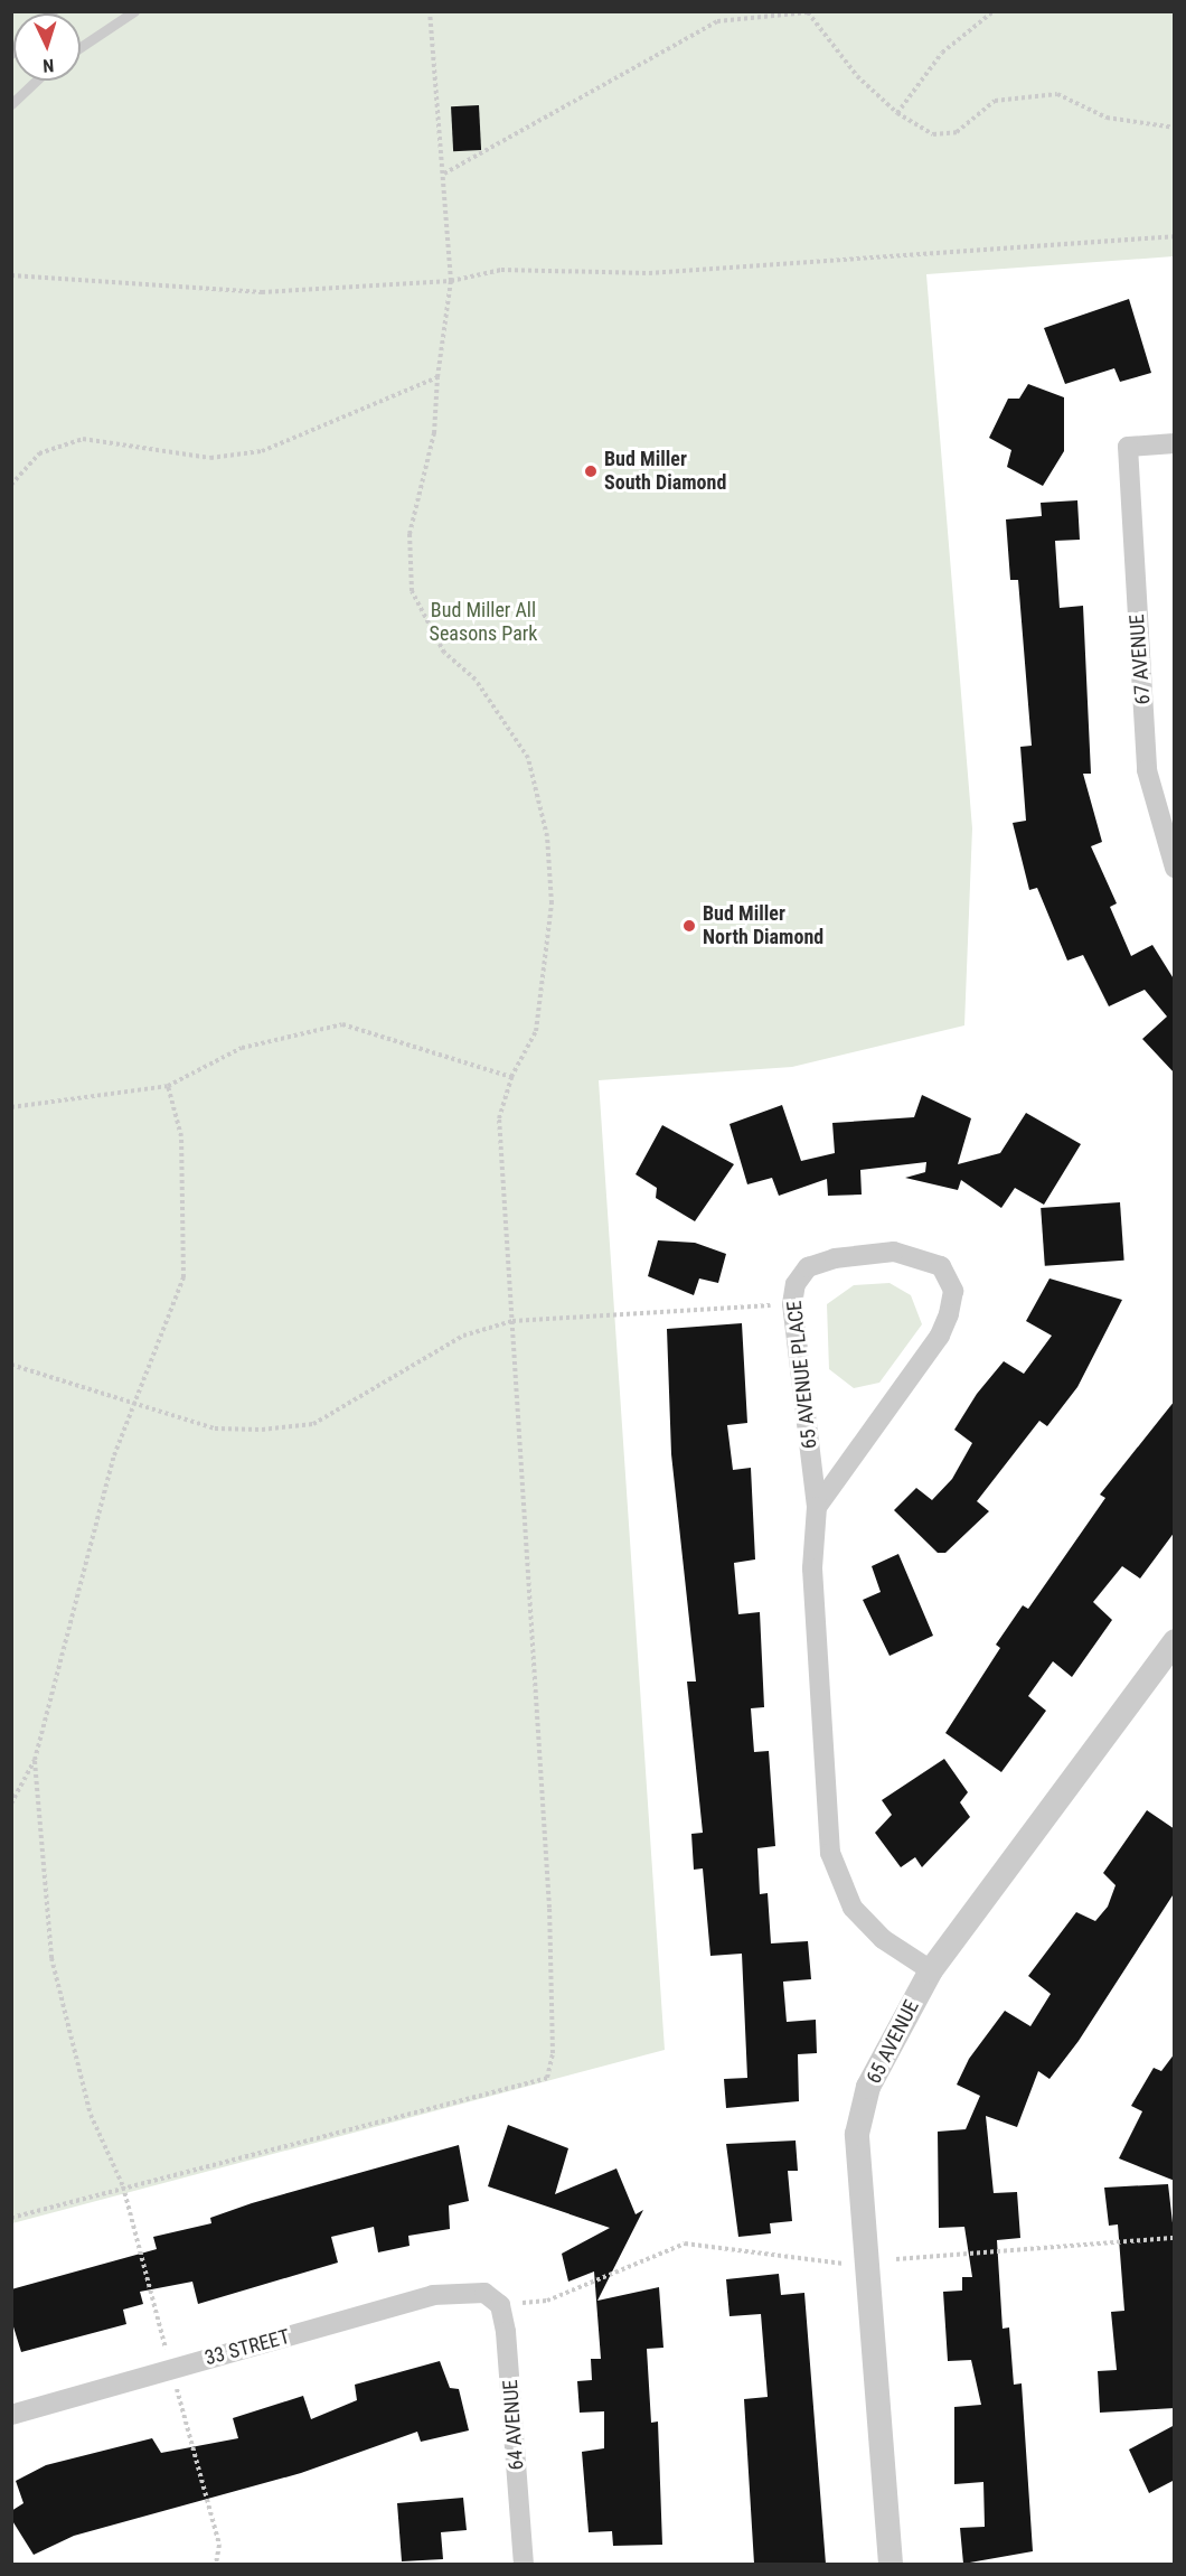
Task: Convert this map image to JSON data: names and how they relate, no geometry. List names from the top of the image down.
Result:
{
  "streets": {
    "street": [
      "67 AVENUE",
      "65 AVENUE PLACE",
      "65 AVENUE",
      "33 STREET",
      "64 AVENUE"
    ]
  },
  "crossings": [
    ["65 AVENUE PLACE", "65 AVENUE"],
    ["33 STREET", "64 AVENUE"]
  ],
  "parks": ["Bud Miller All Seasons Park"],
  "places": ["Bud Miller South Diamond", "Bud Miller North Diamond"],
  "north": "bottom"
}
